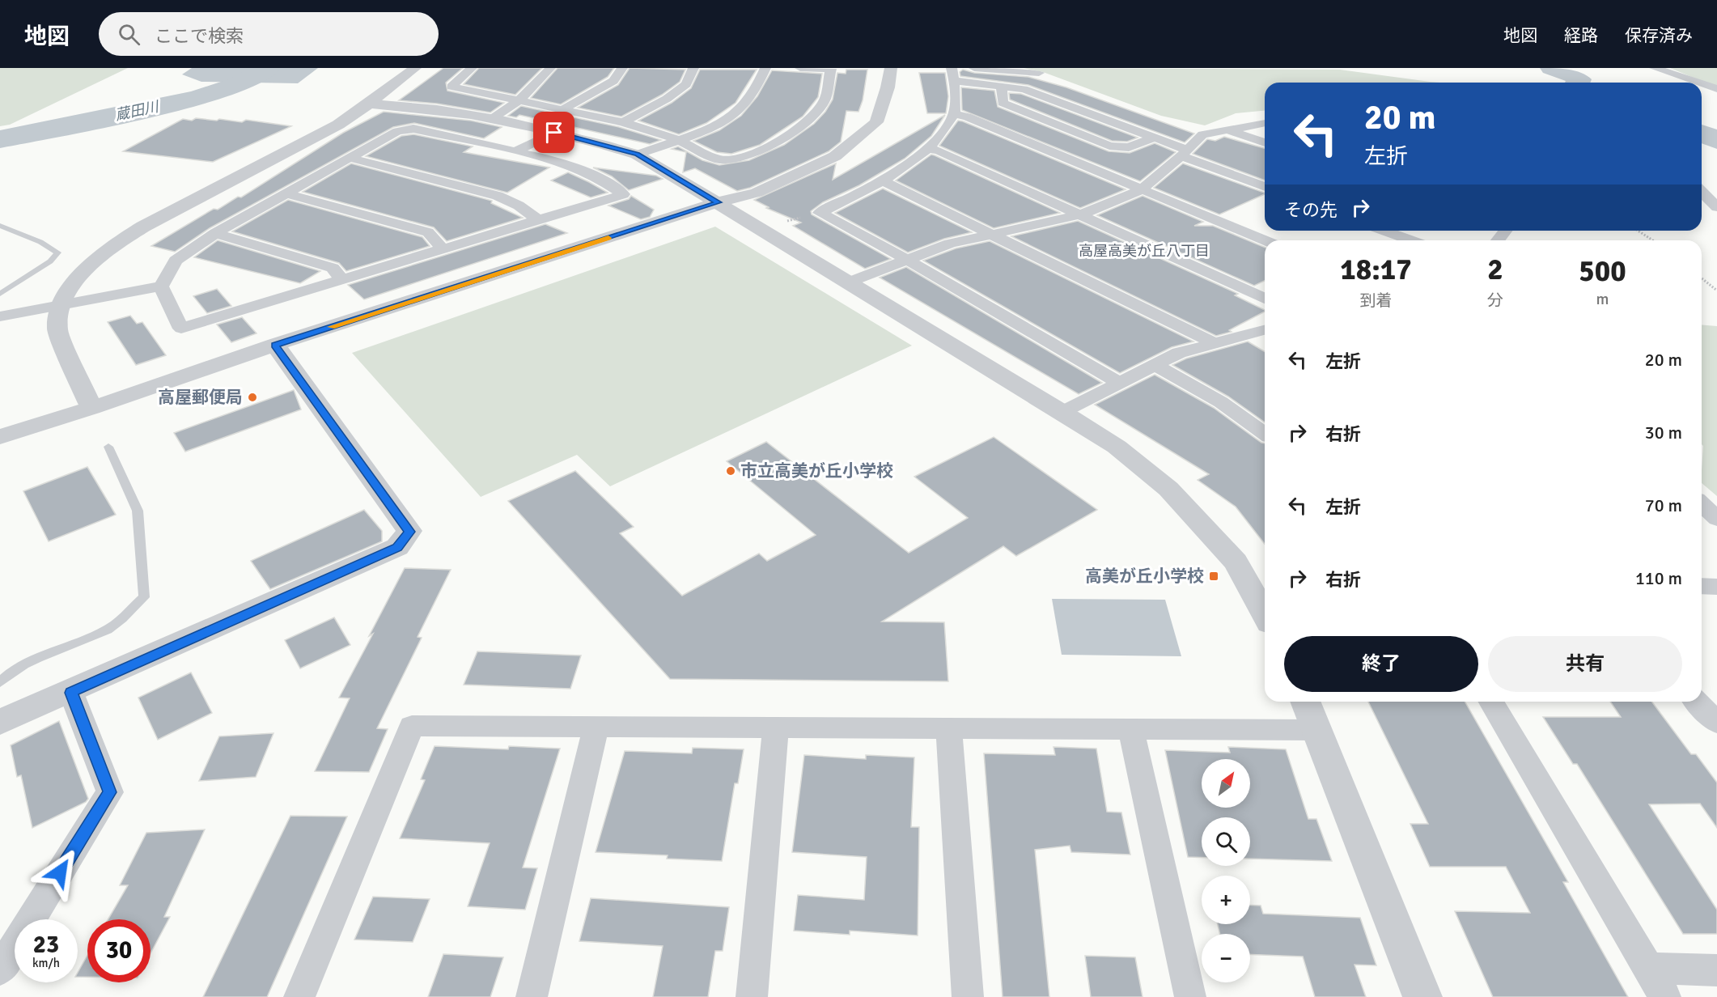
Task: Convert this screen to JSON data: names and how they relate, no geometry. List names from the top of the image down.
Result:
{
  "districts": ["高屋高美が丘八丁目"],
  "water": ["蔵田川"],
  "places": {
    "other": ["高屋郵便局", "市立高美が丘小学校"],
    "transit": ["高美が丘小学校"]
  },
  "north": "top right",
  "page": {
    "header": "地図",
    "search": "ここで検索",
    "nav": ["地図", "経路", "保存済み"],
    "turn": ["20 m", "左折"],
    "then": "その先",
    "eta": [
      "18:17",
      "到着",
      "2",
      "分",
      "500",
      "m"
    ],
    "list": [
      {
        "name": "左折",
        "value": "20 m"
      },
      {
        "name": "右折",
        "value": "30 m"
      },
      {
        "name": "左折",
        "value": "70 m"
      },
      {
        "name": "右折",
        "value": "110 m"
      }
    ],
    "buttons": ["終了", "共有"],
    "map_buttons": ["+", "−"],
    "speed": "23 km/h",
    "limit": "30"
  }
}
